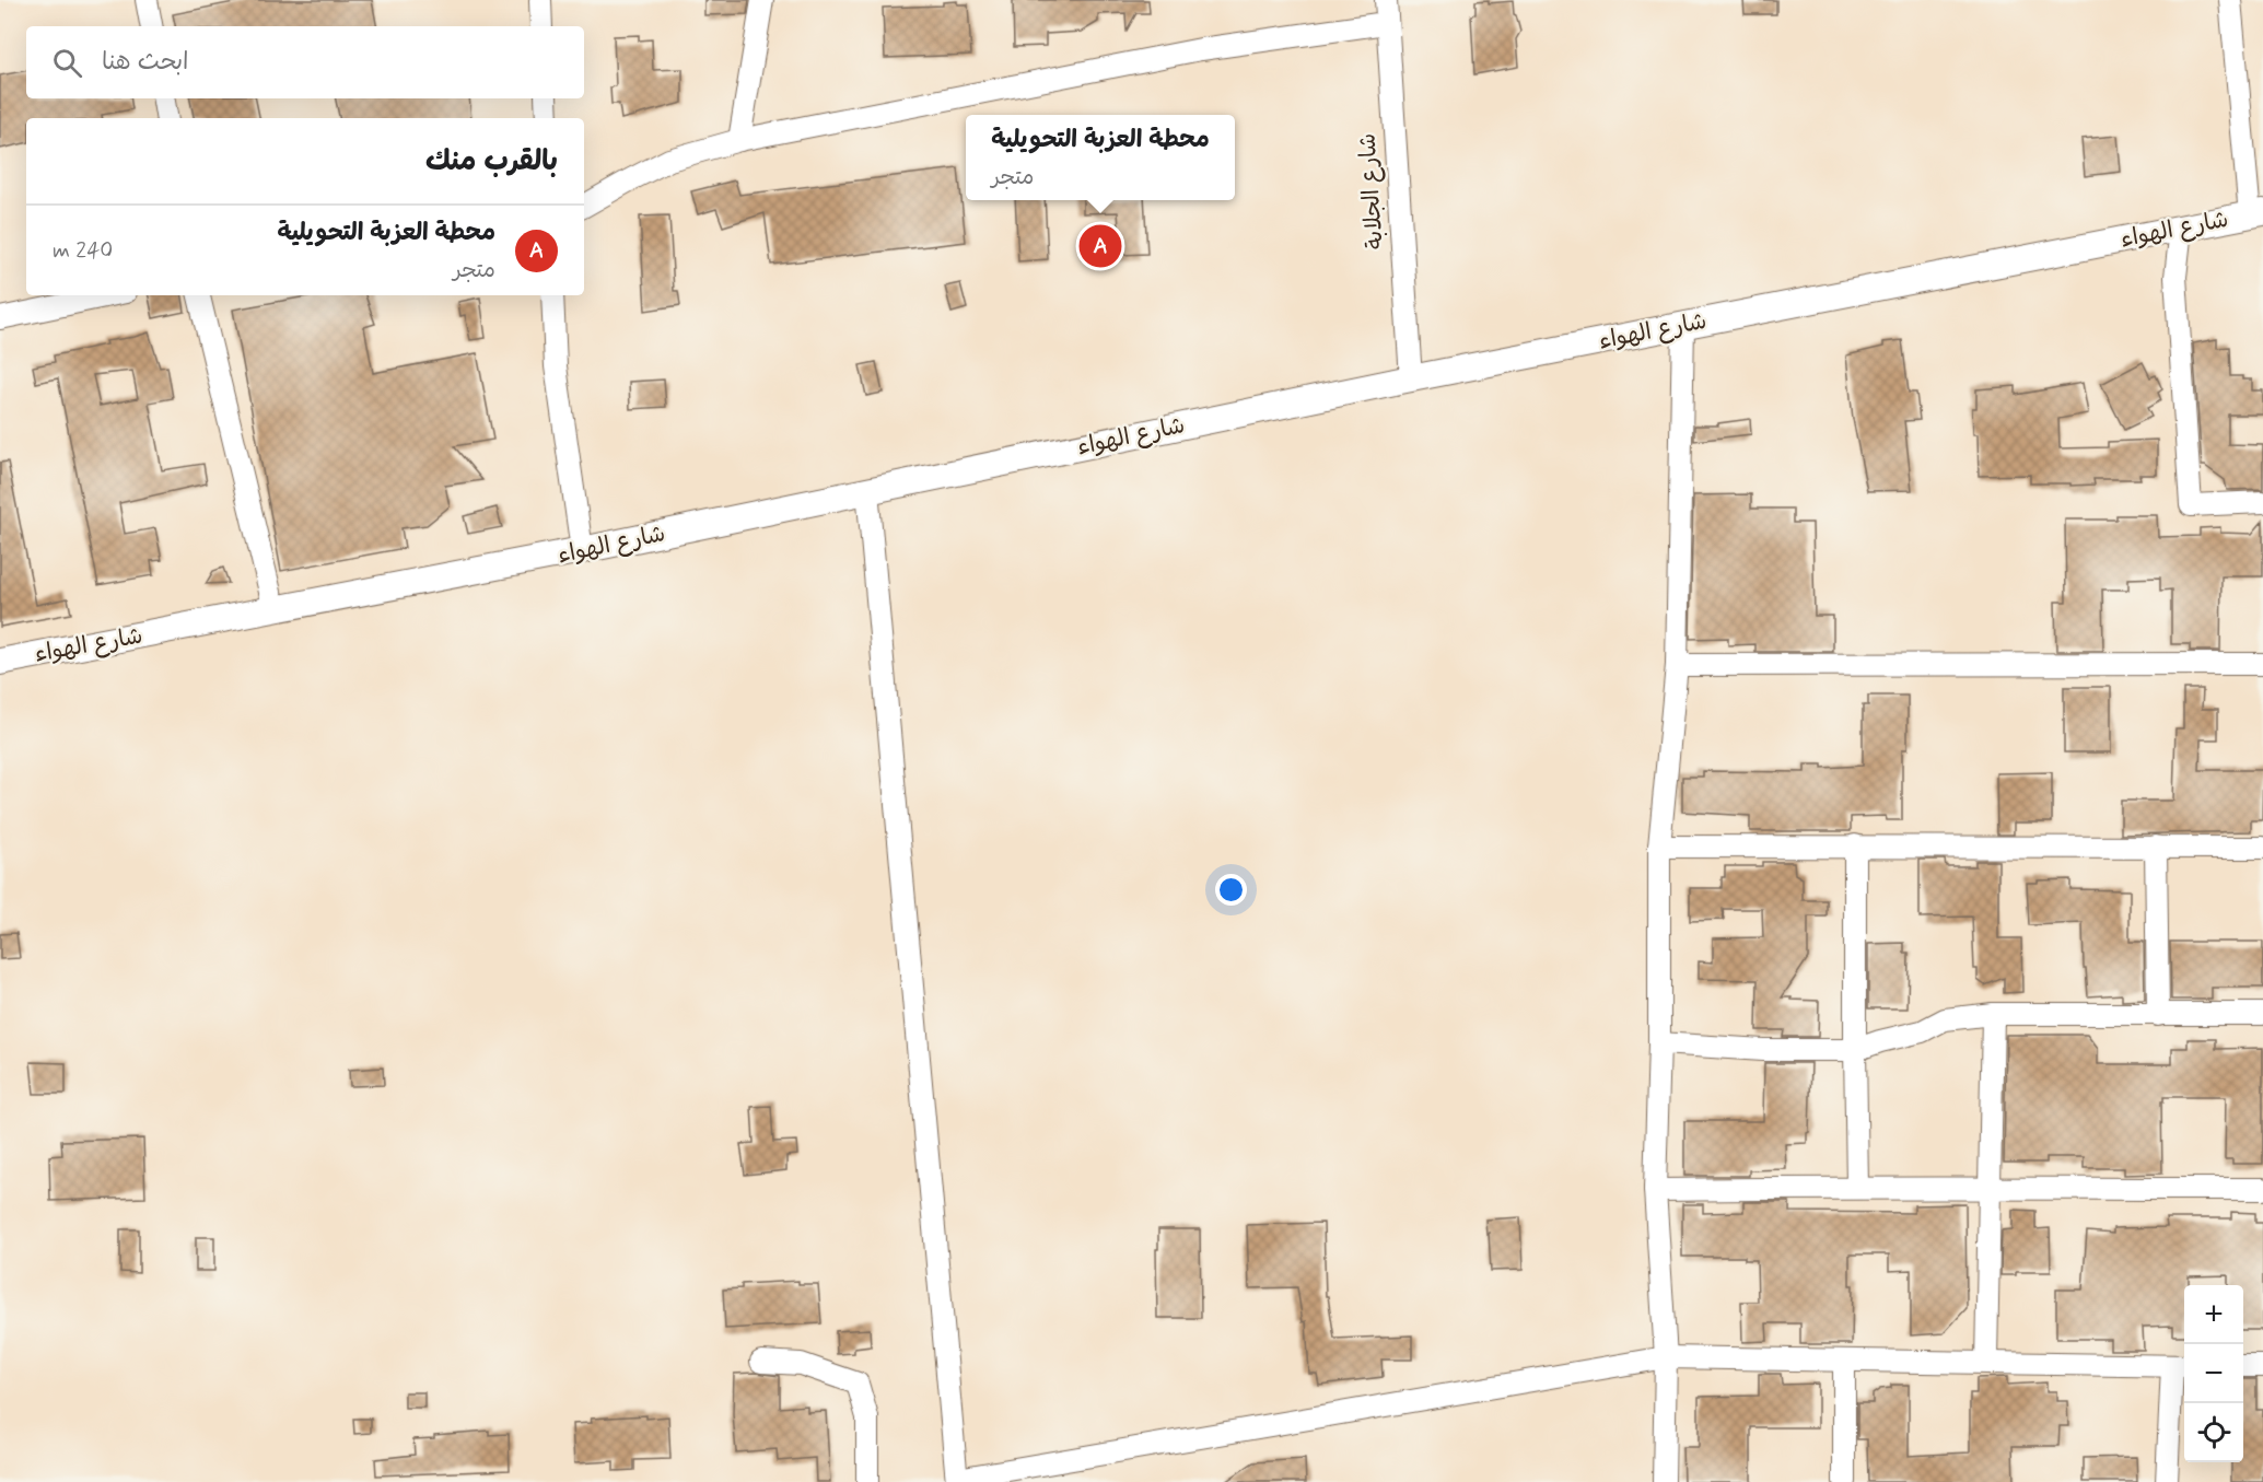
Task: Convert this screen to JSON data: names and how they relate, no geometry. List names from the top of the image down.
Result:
{
  "streets": {
    "street": ["شارع الجلابة", "شارع الهواء"]
  },
  "crossings": [
    ["شارع الجلابة", "شارع الهواء"]
  ],
  "page": {
    "search": "ابحث هنا",
    "popup": ["محطة العزبة التحويلية", "متجر"],
    "heading": "بالقرب منك",
    "list": [
      {
        "mark": "A",
        "name": "محطة العزبة التحويلية",
        "note": "متجر",
        "value": "240 m"
      }
    ],
    "pins": "A",
    "map_buttons": ["+", "−"]
  }
}
